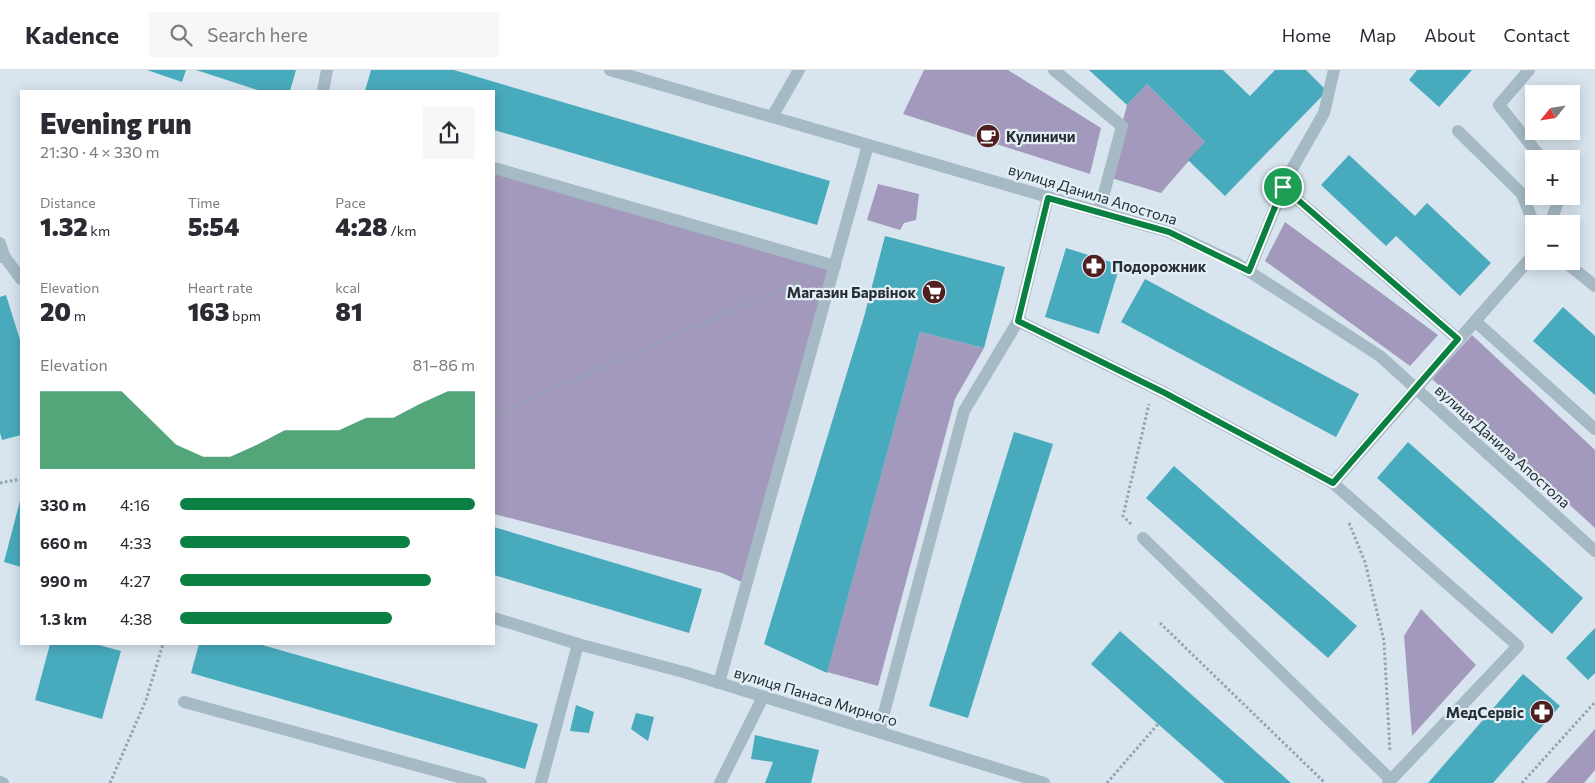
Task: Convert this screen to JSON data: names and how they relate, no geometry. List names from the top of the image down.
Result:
{
  "streets": {
    "street": ["вулиця Данила Апостола", "вулиця Панаса Мирного"]
  },
  "places": {
    "cafe": ["Кулиничи"],
    "pharmacy": ["Подорожник", "МедСервіс"],
    "supermarket": ["Магазин Барвінок"]
  },
  "north": "bottom left",
  "page": {
    "header": "Kadence",
    "search": "Search here",
    "nav": [
      "Home",
      "Map",
      "About",
      "Contact"
    ],
    "map_buttons": ["+", "−"],
    "heading": ["Evening run", "21:30 · 4 × 330 m"],
    "stats": [
      ["Distance", "1.32 km"],
      ["Time", "5:54"],
      ["Pace", "4:28 /km"],
      ["Elevation", "20 m"],
      ["Heart rate", "163 bpm"],
      ["kcal", "81"]
    ],
    "chart": ["Elevation", "81–86 m"],
    "list": [
      {
        "name": "330 m",
        "note": "4:16"
      },
      {
        "name": "660 m",
        "note": "4:33"
      },
      {
        "name": "990 m",
        "note": "4:27"
      },
      {
        "name": "1.3 km",
        "note": "4:38"
      }
    ]
  }
}
